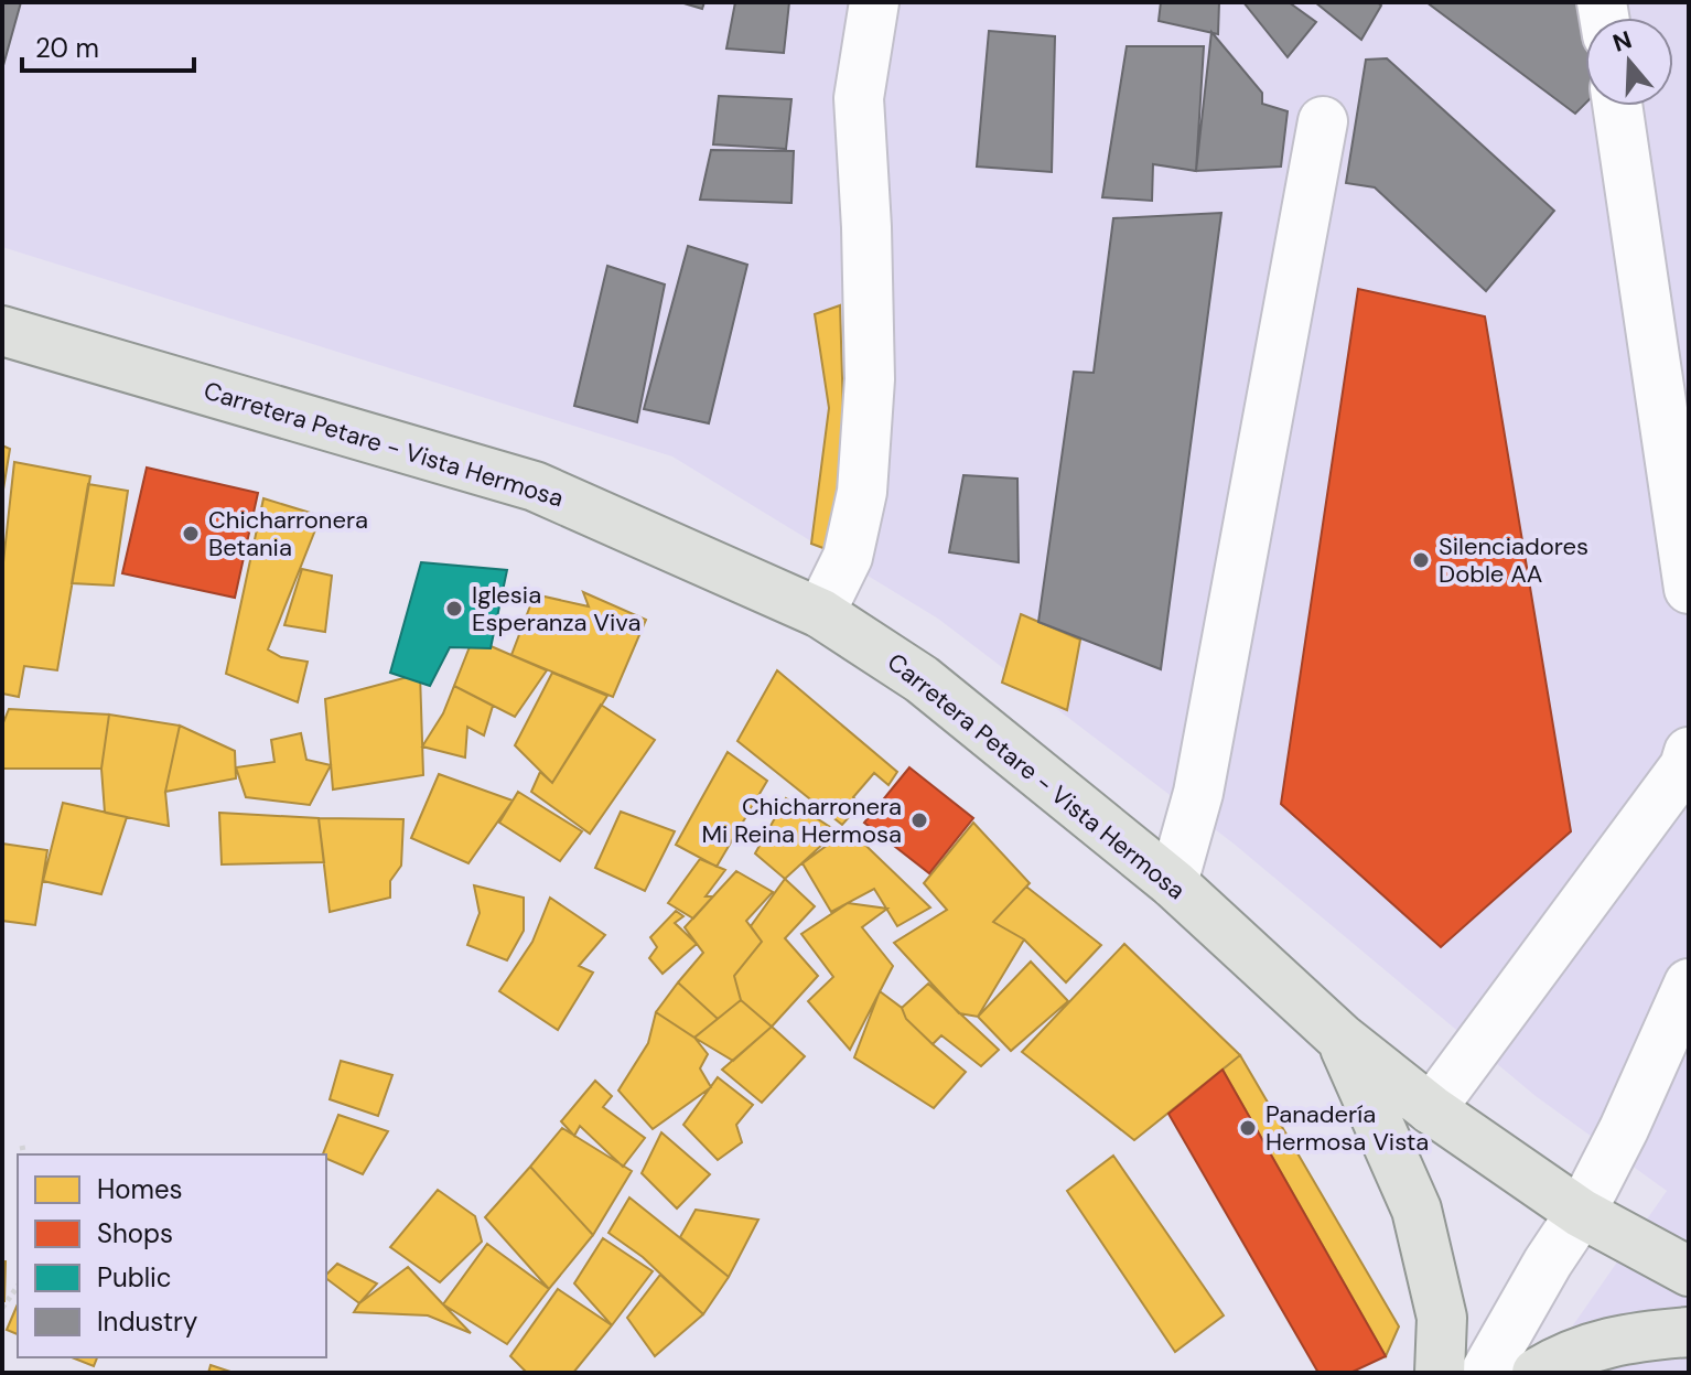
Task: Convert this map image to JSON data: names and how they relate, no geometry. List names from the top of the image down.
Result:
{
  "streets": {
    "main road": ["Carretera Petare - Vista Hermosa"]
  },
  "places": [
    "Chicharronera Betania",
    "Silenciadores Doble AA",
    "Iglesia Esperanza Viva",
    "Chicharronera Mi Reina Hermosa",
    "Panadería Hermosa Vista"
  ],
  "legend": [
    "Homes",
    "Shops",
    "Public",
    "Industry"
  ],
  "scale_bar": "20 m",
  "north": "top"
}
